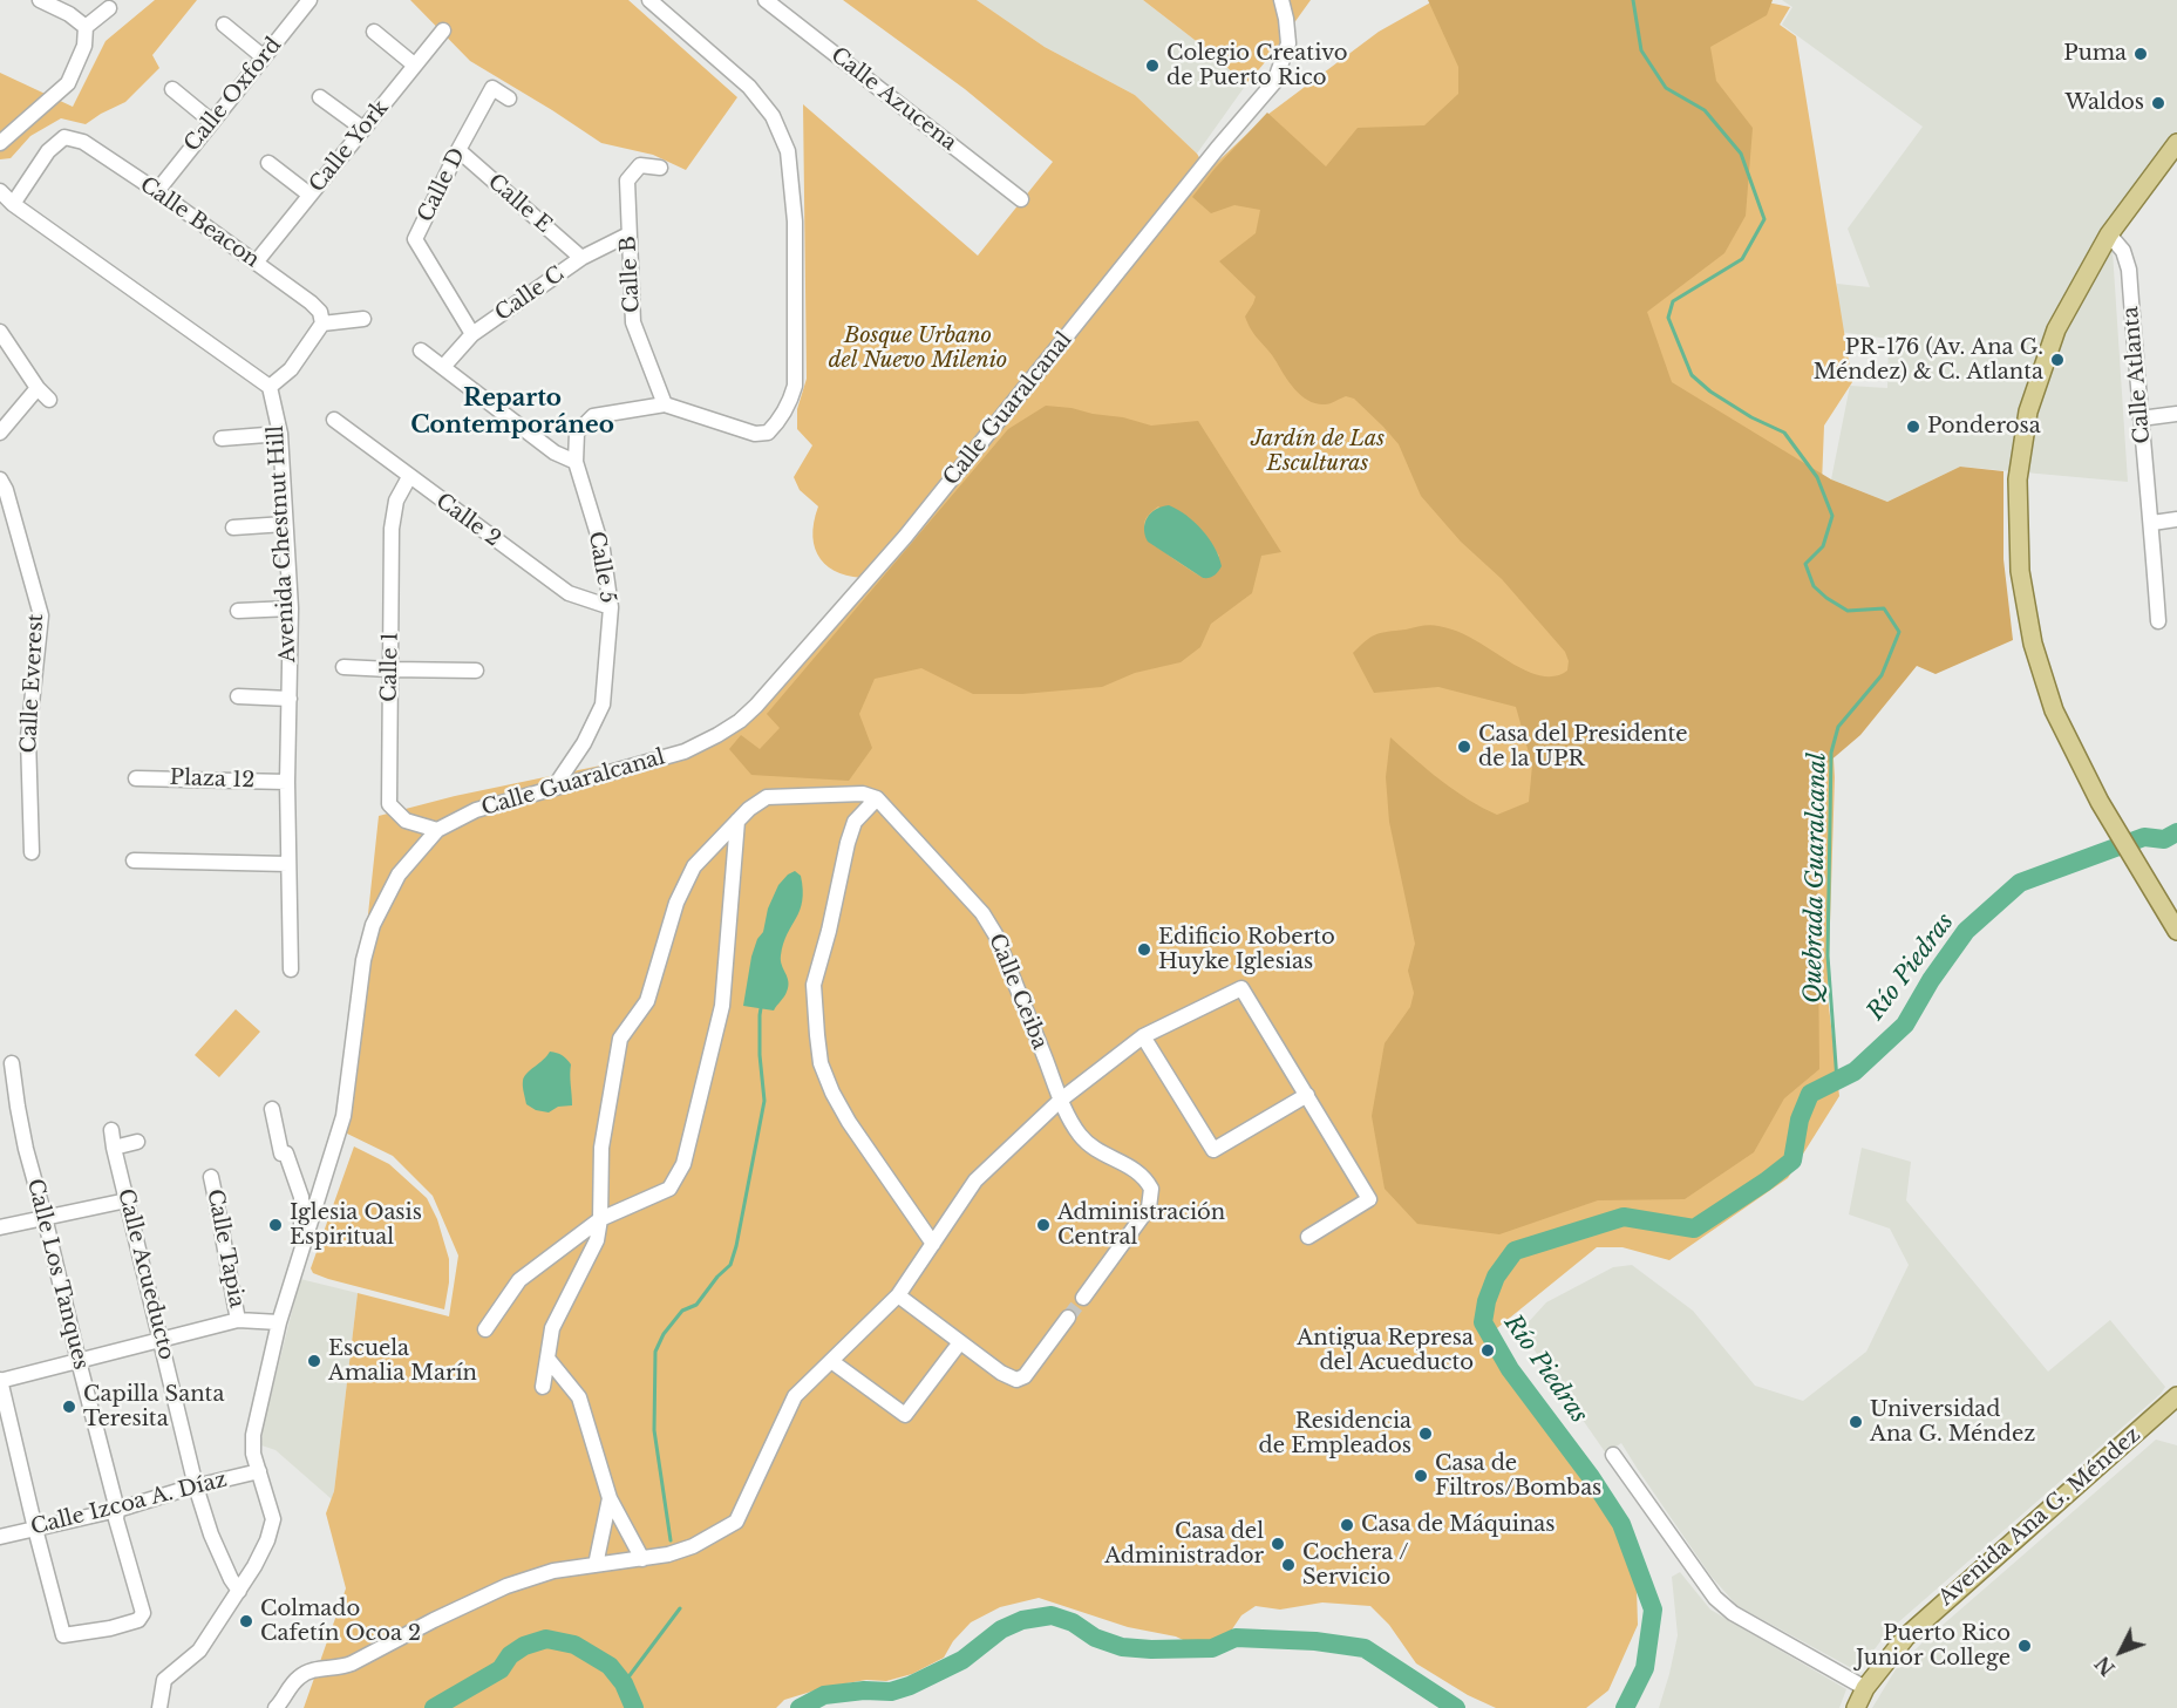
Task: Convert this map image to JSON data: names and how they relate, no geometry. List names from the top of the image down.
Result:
{
  "streets": {
    "main road": ["Avenida Ana G. Méndez"],
    "street": [
      "Calle Oxford",
      "Calle Azucena",
      "Calle York",
      "Calle D",
      "Calle E",
      "Calle Beacon",
      "Calle B",
      "Calle C",
      "Calle Atlanta",
      "Calle Guaralcanal",
      "Calle 2",
      "Avenida Chestnut Hill",
      "Calle 5",
      "Calle 1",
      "Calle Everest",
      "Plaza 12",
      "Calle Ceiba",
      "Calle Tapia",
      "Calle Los Tanques",
      "Calle Acueducto",
      "Calle Izcoa A. Díaz"
    ]
  },
  "crossings": [
    ["Calle Oxford", "Calle Beacon"],
    ["Calle York", "Calle Beacon"],
    ["Calle D", "Calle E"],
    ["Calle D", "Calle C"],
    ["Calle E", "Calle C"],
    ["Calle B", "Calle C"],
    ["Calle B", "Calle 5"],
    ["Calle Guaralcanal", "Calle 5"],
    ["Calle Guaralcanal", "Calle 1"],
    ["Calle Guaralcanal", "Calle Acueducto"],
    ["Calle Guaralcanal", "Calle Izcoa A. Díaz"],
    ["Calle 2", "Calle 5"],
    ["Calle 2", "Calle 1"],
    ["Avenida Chestnut Hill", "Plaza 12"],
    ["Calle Los Tanques", "Calle Izcoa A. Díaz"],
    ["Calle Acueducto", "Calle Izcoa A. Díaz"]
  ],
  "districts": ["Reparto Contemporáneo"],
  "water": ["Quebrada Guaralcanal", "Río Piedras"],
  "parks": ["Bosque Urbano del Nuevo Milenio", "Jardín de Las Esculturas"],
  "places": [
    "Puma",
    "Colegio Creativo de Puerto Rico",
    "Waldos",
    "PR-176 (Av. Ana G. Méndez) & C. Atlanta",
    "Ponderosa",
    "Casa del Presidente de la UPR",
    "Edificio Roberto Huyke Iglesias",
    "Iglesia Oasis Espiritual",
    "Administración Central",
    "Antigua Represa del Acueducto",
    "Escuela Amalia Marín",
    "Capilla Santa Teresita",
    "Universidad Ana G. Méndez",
    "Residencia de Empleados",
    "Casa de Filtros/Bombas",
    "Casa de Máquinas",
    "Casa del Administrador",
    "Cochera / Servicio",
    "Colmado Cafetín Ocoa 2",
    "Puerto Rico Junior College"
  ],
  "north": "bottom left"
}
